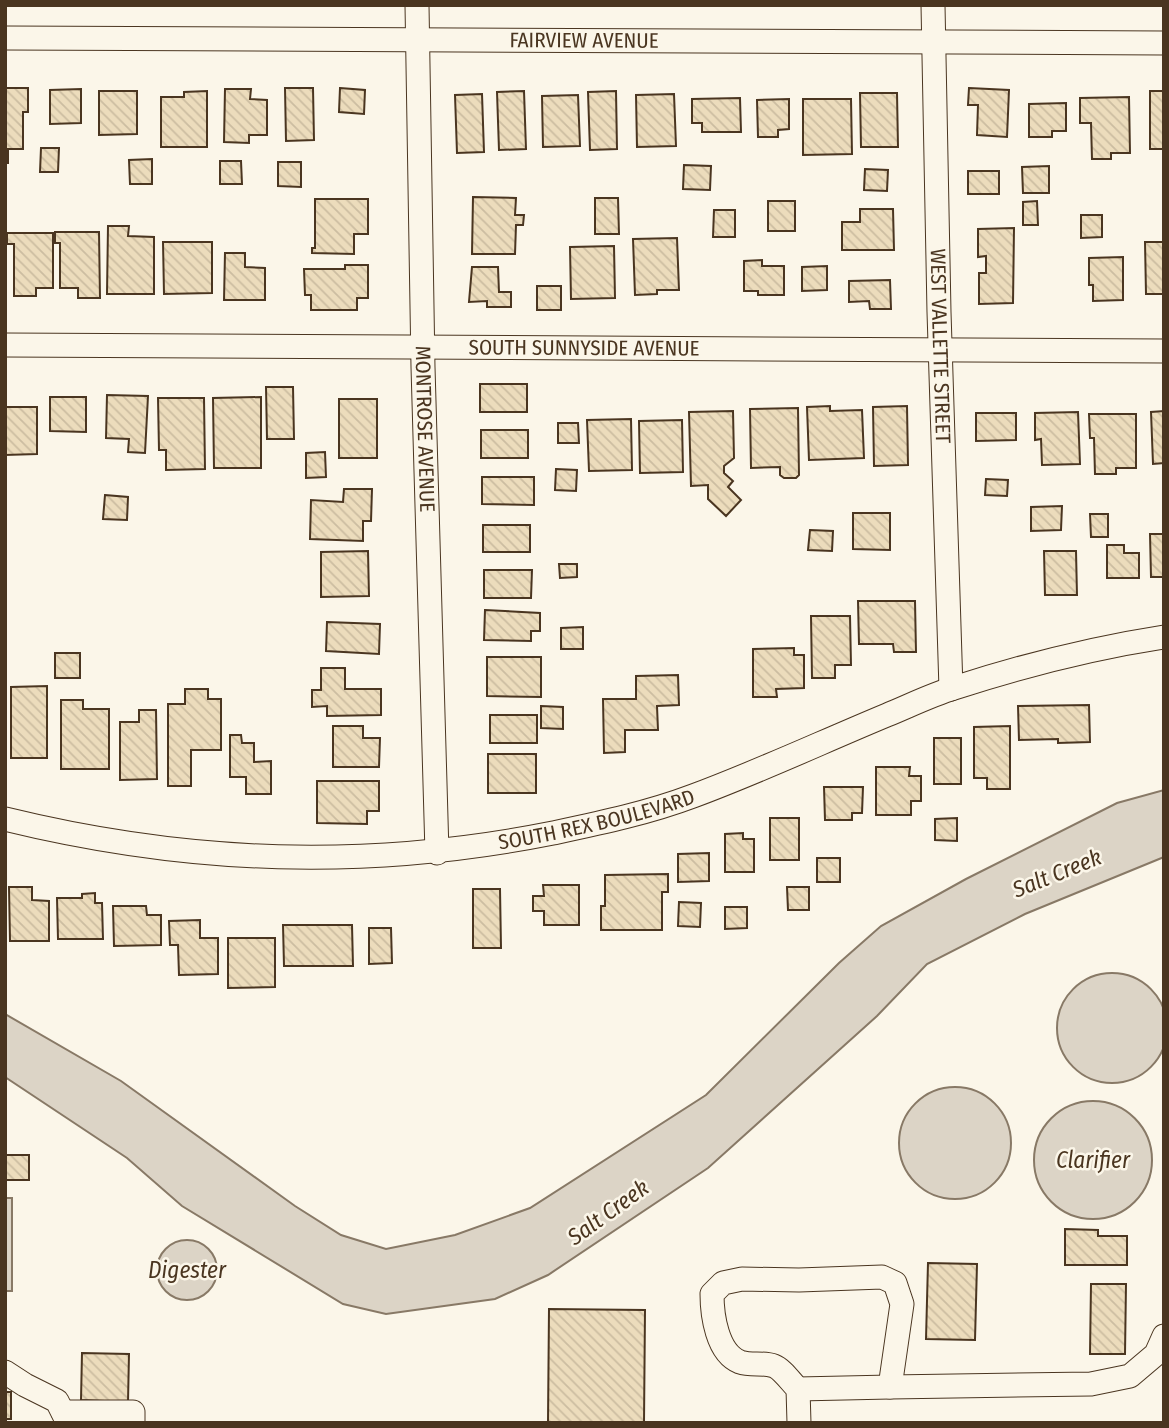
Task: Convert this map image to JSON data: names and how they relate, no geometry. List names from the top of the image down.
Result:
{
  "streets": {
    "street": [
      "FAIRVIEW AVENUE",
      "SOUTH SUNNYSIDE AVENUE",
      "WEST VALLETTE STREET",
      "MONTROSE AVENUE",
      "SOUTH REX BOULEVARD"
    ]
  },
  "crossings": [
    ["FAIRVIEW AVENUE", "WEST VALLETTE STREET"],
    ["FAIRVIEW AVENUE", "MONTROSE AVENUE"],
    ["SOUTH SUNNYSIDE AVENUE", "WEST VALLETTE STREET"],
    ["SOUTH SUNNYSIDE AVENUE", "MONTROSE AVENUE"],
    ["WEST VALLETTE STREET", "SOUTH REX BOULEVARD"],
    ["MONTROSE AVENUE", "SOUTH REX BOULEVARD"]
  ],
  "water": ["Salt Creek", "Clarifier", "Digester"]
}
